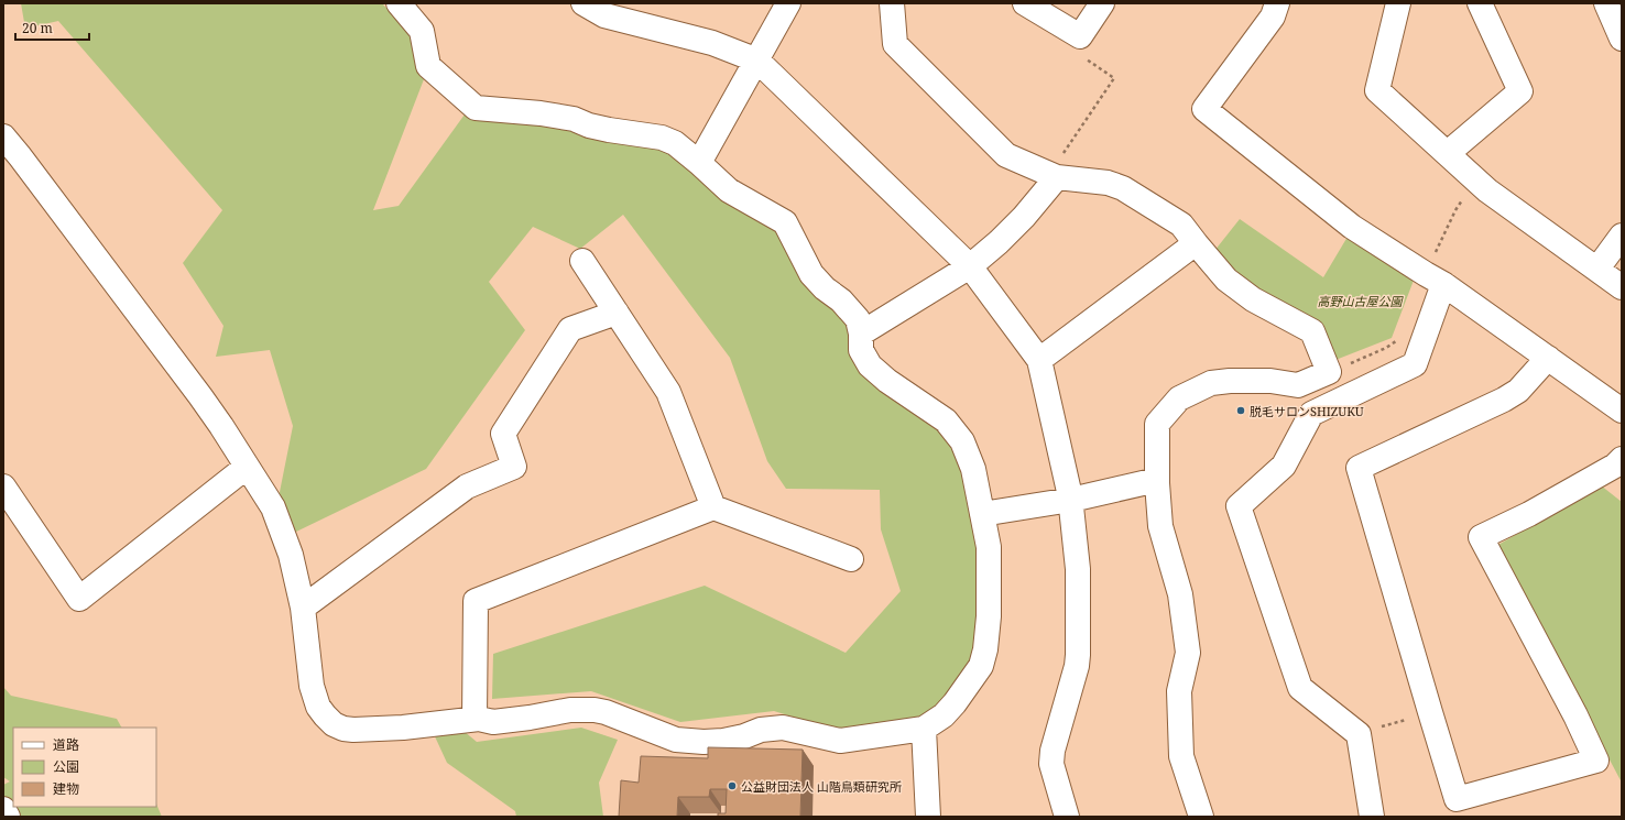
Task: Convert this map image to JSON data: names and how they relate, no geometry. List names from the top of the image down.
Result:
{
  "parks": ["高野山古屋公園"],
  "places": ["脱毛サロンSHIZUKU", "公益財団法人 山階鳥類研究所"],
  "legend": ["道路", "公園", "建物"],
  "scale_bar": "20 m"
}
